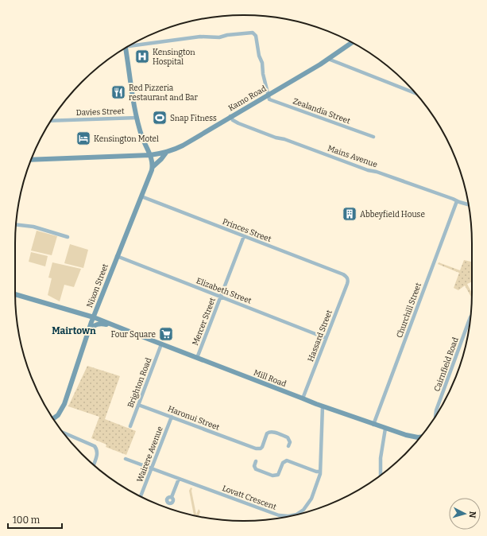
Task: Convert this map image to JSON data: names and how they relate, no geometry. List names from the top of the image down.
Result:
{
  "streets": {
    "main road": ["Kamo Road", "Nixon Street", "Mill Road"],
    "street": [
      "Zealandia Street",
      "Davies Street",
      "Mains Avenue",
      "Princes Street",
      "Elizabeth Street",
      "Churchill Street",
      "Mercer Street",
      "Hassard Street",
      "Cairnfield Road",
      "Brighton Road",
      "Haronui Street",
      "Wairere Avenue",
      "Lovatt Crescent"
    ]
  },
  "crossings": [
    ["Kamo Road", "Zealandia Street"],
    ["Kamo Road", "Mains Avenue"],
    ["Kamo Road", "Nixon Street"],
    ["Davies Street", "Nixon Street"],
    ["Mains Avenue", "Churchill Street"],
    ["Princes Street", "Nixon Street"],
    ["Princes Street", "Mercer Street"],
    ["Princes Street", "Hassard Street"],
    ["Nixon Street", "Elizabeth Street"],
    ["Nixon Street", "Mill Road"],
    ["Elizabeth Street", "Mercer Street"],
    ["Elizabeth Street", "Hassard Street"],
    ["Churchill Street", "Mill Road"],
    ["Mercer Street", "Mill Road"],
    ["Hassard Street", "Mill Road"],
    ["Mill Road", "Brighton Road"],
    ["Mill Road", "Lovatt Crescent"],
    ["Brighton Road", "Haronui Street"],
    ["Haronui Street", "Wairere Avenue"],
    ["Wairere Avenue", "Lovatt Crescent"]
  ],
  "districts": ["Mairtown"],
  "places": {
    "hospital": ["Kensington Hospital"],
    "restaurant": ["Red Pizzeria restaurant and Bar"],
    "sports": ["Snap Fitness"],
    "hotel": ["Kensington Motel"],
    "building": ["Abbeyfield House"],
    "supermarket": ["Four Square"]
  },
  "scale_bar": "100 m",
  "north": "right"
}
